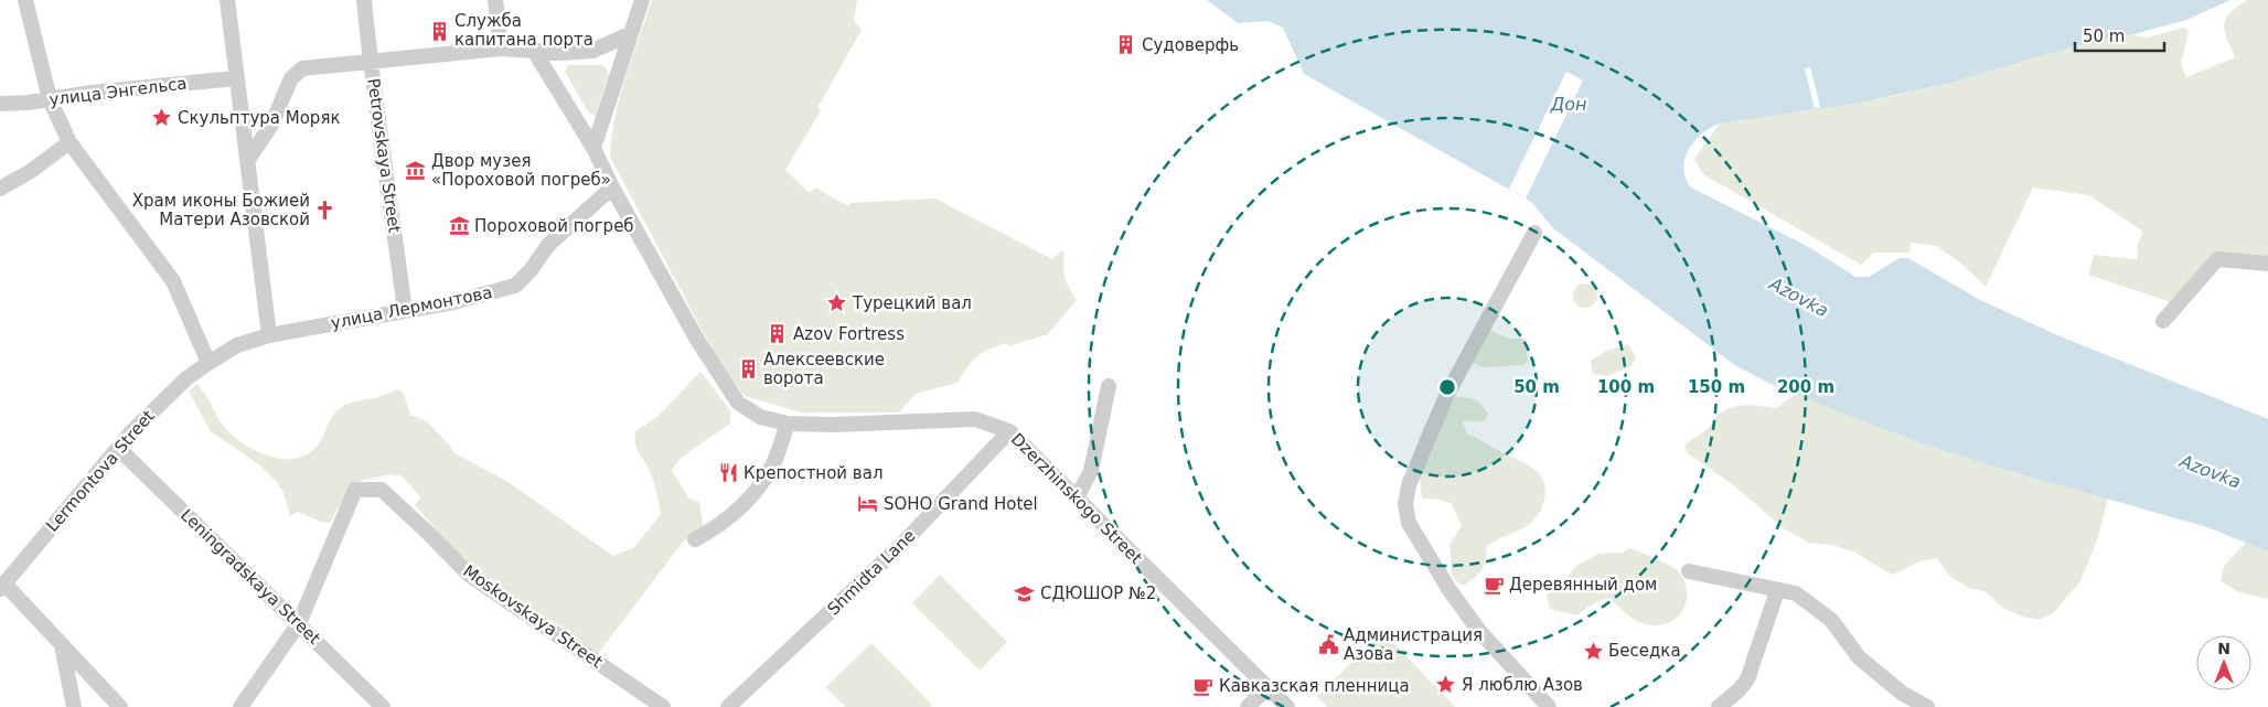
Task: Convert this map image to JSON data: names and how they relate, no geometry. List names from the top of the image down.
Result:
{
  "streets": {
    "street": [
      "улица Энгельса",
      "Petrovskaya Street",
      "улица Лермонтова",
      "Lermontova Street",
      "Dzerzhinskogo Street",
      "Shmidta Lane",
      "Leningradskaya Street",
      "Moskovskaya Street"
    ]
  },
  "crossings": [
    ["Petrovskaya Street", "улица Лермонтова"],
    ["улица Лермонтова", "Lermontova Street"],
    ["улица Лермонтова", "Dzerzhinskogo Street"],
    ["Lermontova Street", "Leningradskaya Street"],
    ["Dzerzhinskogo Street", "Shmidta Lane"],
    ["Leningradskaya Street", "Moskovskaya Street"]
  ],
  "water": ["Дон", "Azovka"],
  "places": {
    "building": [
      "Служба капитана порта",
      "Судоверфь",
      "Azov Fortress",
      "Алексеевские ворота"
    ],
    "place": [
      "Скульптура Моряк",
      "Турецкий вал",
      "Беседка",
      "Я люблю Азов"
    ],
    "museum": ["Двор музея «Пороховой погреб»", "Пороховой погреб"],
    "church": ["Храм иконы Божией Матери Азовской"],
    "restaurant": ["Крепостной вал"],
    "hotel": ["SOHO Grand Hotel"],
    "cafe": ["Деревянный дом", "Кавказская пленница"],
    "school or university": ["СДЮШОР №2"],
    "public building": ["Администрация Азова"]
  },
  "scale_bar": "50 m",
  "north": "top",
  "rings": [
    "50 m",
    "100 m",
    "150 m",
    "200 m"
  ]
}
